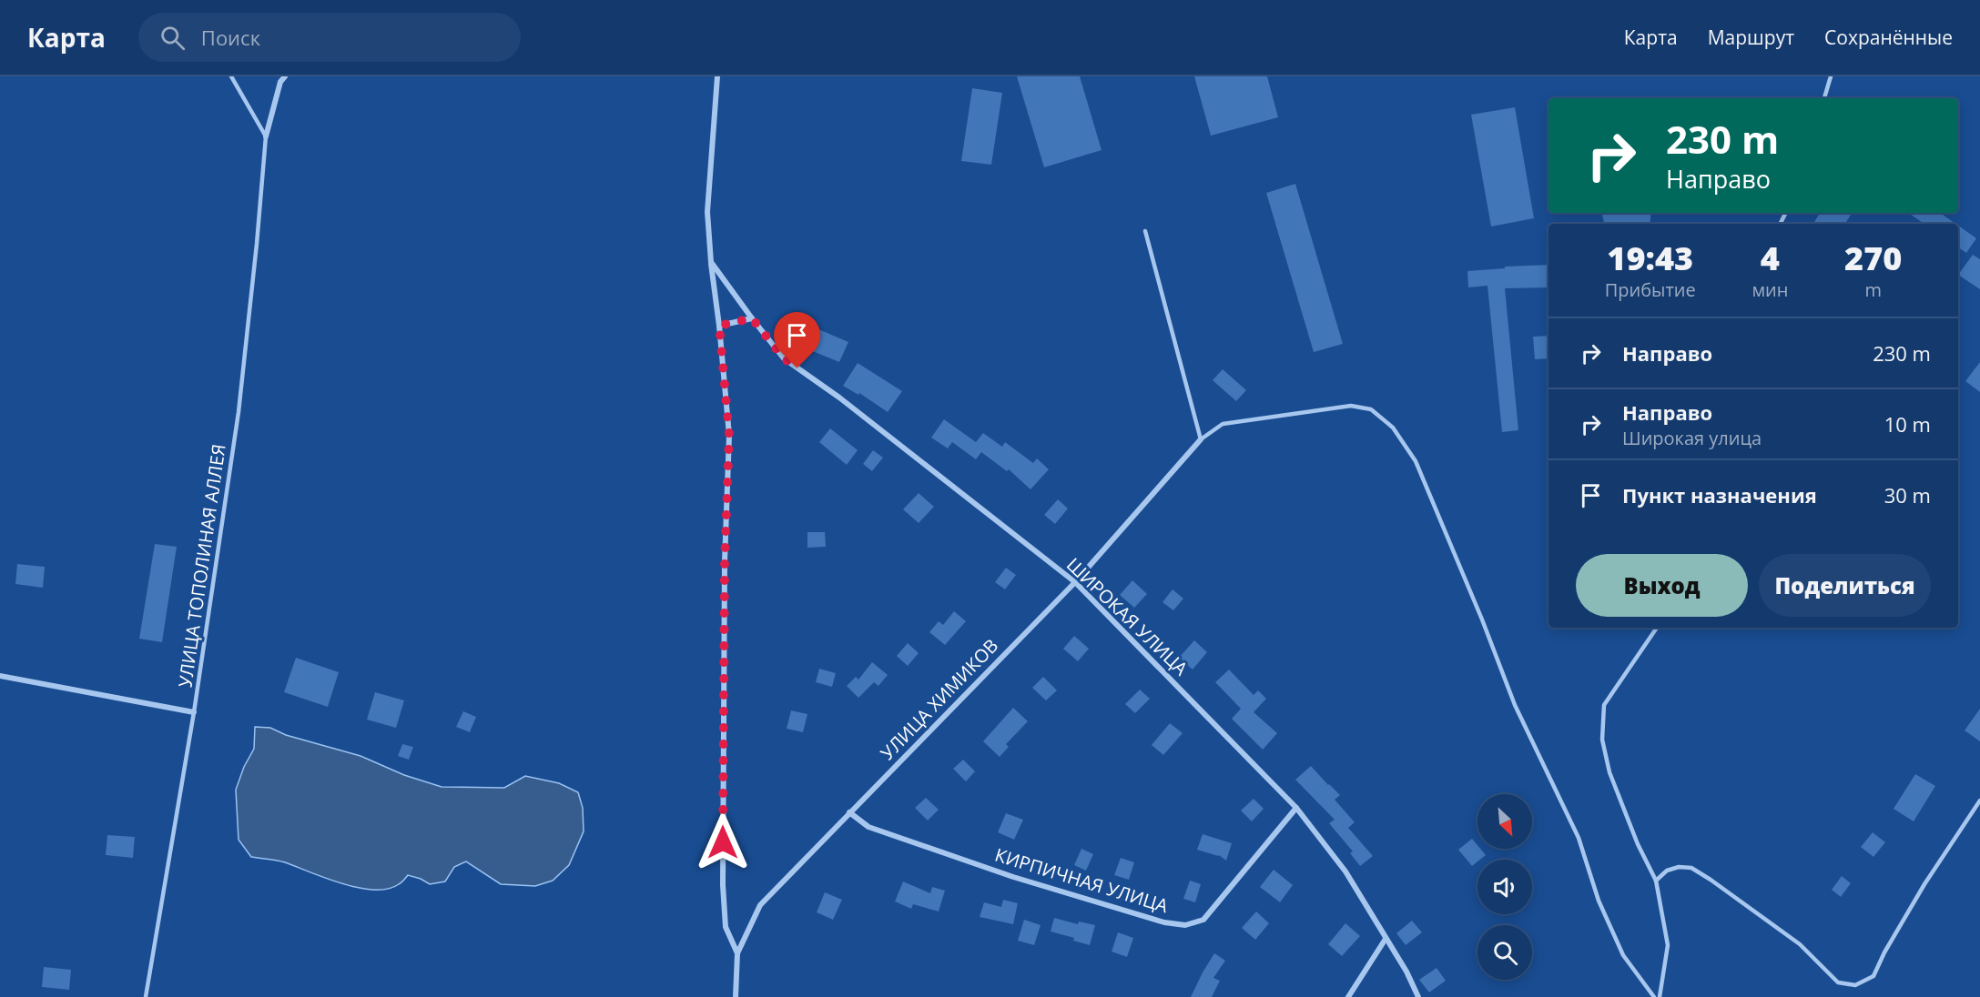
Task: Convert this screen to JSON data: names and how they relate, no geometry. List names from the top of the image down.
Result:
{
  "streets": {
    "street": ["ШИРОКАЯ УЛИЦА", "УЛИЦА ХИМИКОВ", "КИРПИЧНАЯ УЛИЦА"],
    "lane": ["УЛИЦА ТОПОЛИНАЯ АЛЛЕЯ"]
  },
  "crossings": [
    ["ШИРОКАЯ УЛИЦА", "УЛИЦА ХИМИКОВ"],
    ["ШИРОКАЯ УЛИЦА", "КИРПИЧНАЯ УЛИЦА"],
    ["УЛИЦА ХИМИКОВ", "КИРПИЧНАЯ УЛИЦА"]
  ],
  "north": "bottom right",
  "page": {
    "header": "Карта",
    "search": "Поиск",
    "nav": ["Карта", "Маршрут", "Сохранённые"],
    "turn": ["230 m", "Направо"],
    "eta": [
      "19:43",
      "Прибытие",
      "4",
      "мин",
      "270",
      "m"
    ],
    "list": [
      {
        "name": "Направо",
        "value": "230 m"
      },
      {
        "name": "Направо",
        "note": "Широкая улица",
        "value": "10 m"
      },
      {
        "name": "Пункт назначения",
        "value": "30 m"
      }
    ],
    "buttons": ["Выход", "Поделиться"]
  }
}
